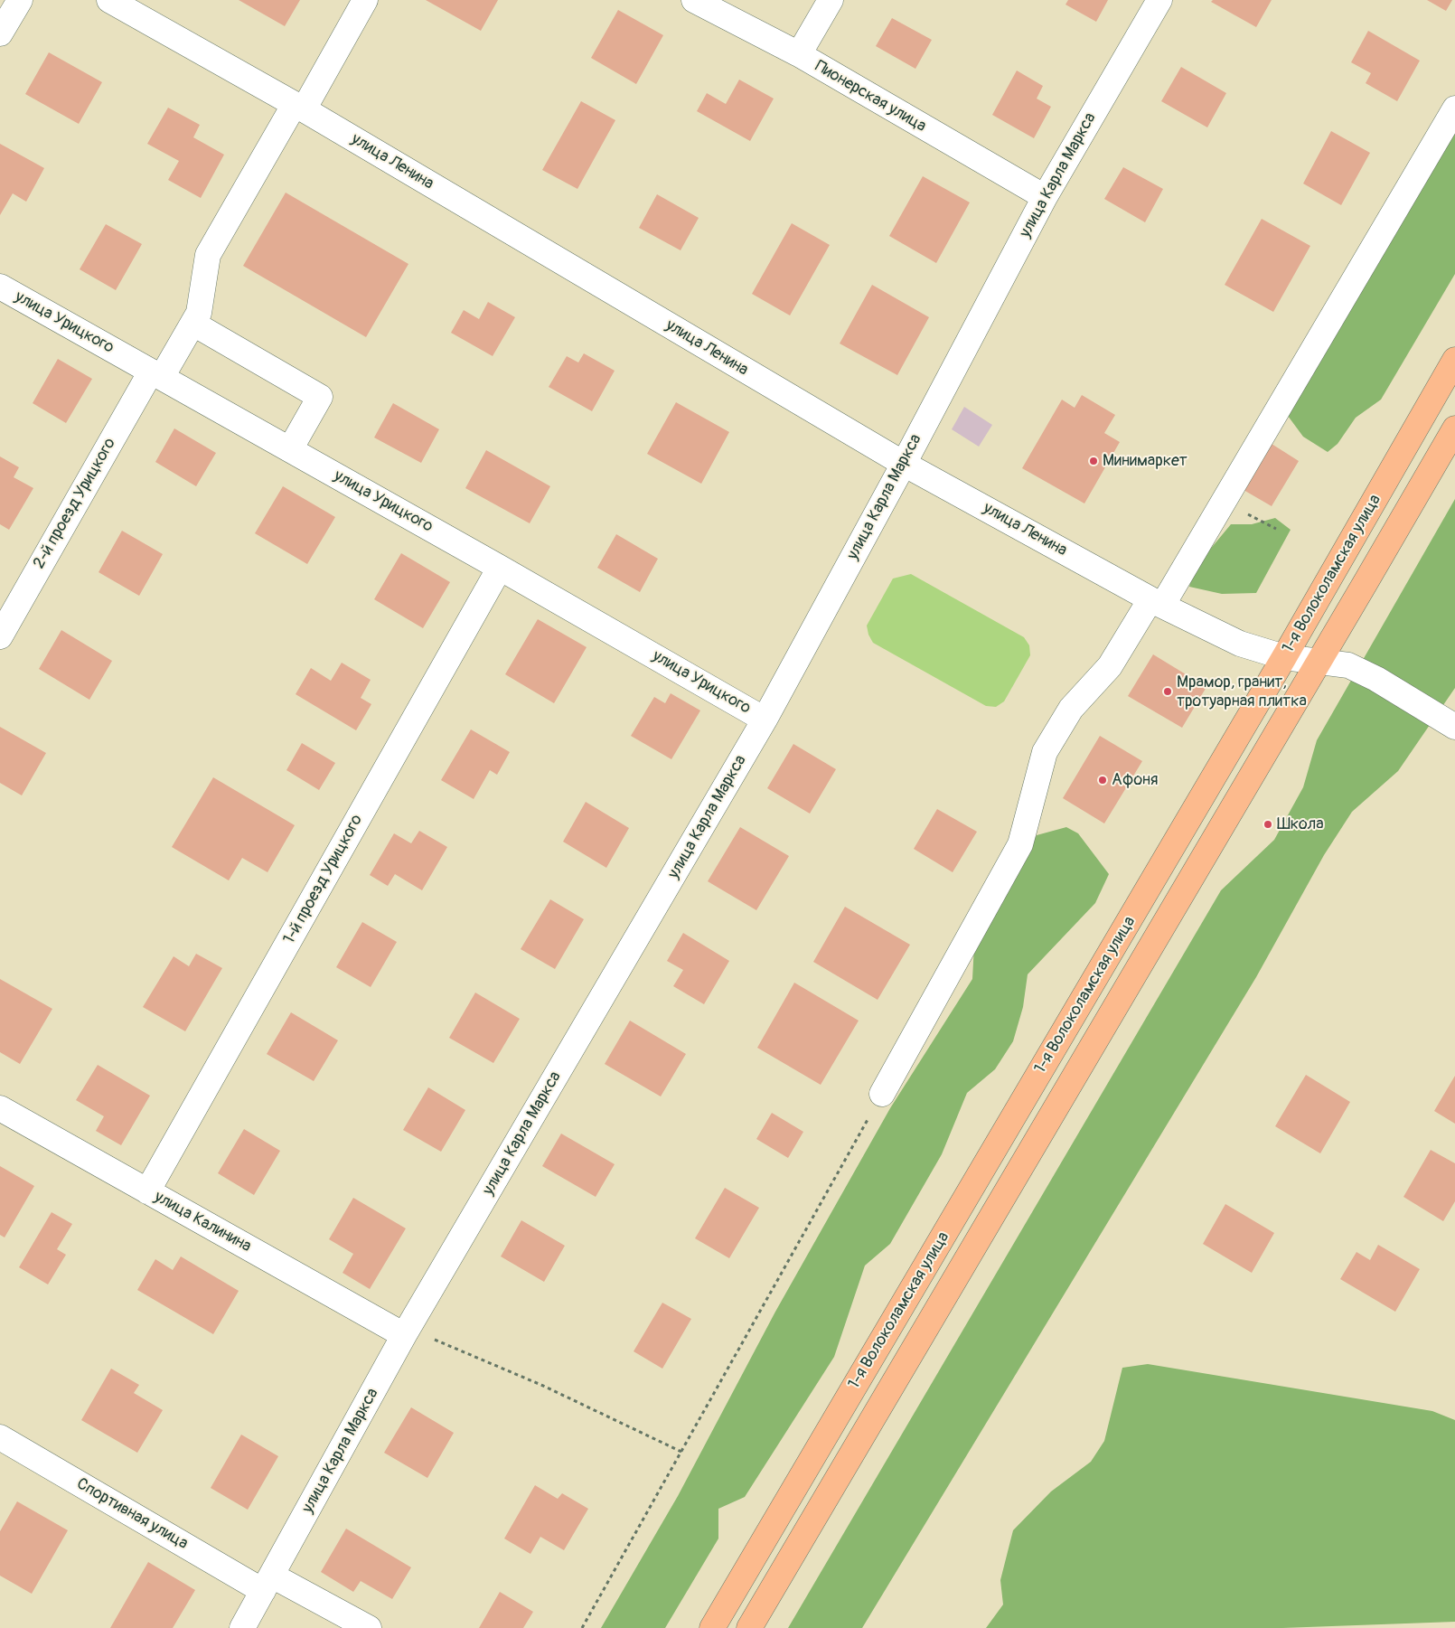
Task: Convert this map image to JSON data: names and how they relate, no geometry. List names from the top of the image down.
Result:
{
  "streets": {
    "main road": ["1-я Волоколамская улица"],
    "street": [
      "Пионерская улица",
      "улица Ленина",
      "улица Карла Маркса",
      "улица Урицкого",
      "2-й проезд Урицкого",
      "1-й проезд Урицкого",
      "улица Калинина",
      "Спортивная улица"
    ]
  },
  "crossings": [
    ["Пионерская улица", "улица Карла Маркса"],
    ["улица Ленина", "улица Карла Маркса"],
    ["улица Ленина", "2-й проезд Урицкого"],
    ["улица Ленина", "1-я Волоколамская улица"],
    ["улица Карла Маркса", "улица Урицкого"],
    ["улица Карла Маркса", "улица Калинина"],
    ["улица Карла Маркса", "Спортивная улица"],
    ["улица Урицкого", "2-й проезд Урицкого"],
    ["улица Урицкого", "1-й проезд Урицкого"],
    ["1-й проезд Урицкого", "улица Калинина"]
  ],
  "places": [
    "Минимаркет",
    "Мрамор, гранит, тротуарная плитка",
    "Афоня",
    "Школа"
  ]
}
